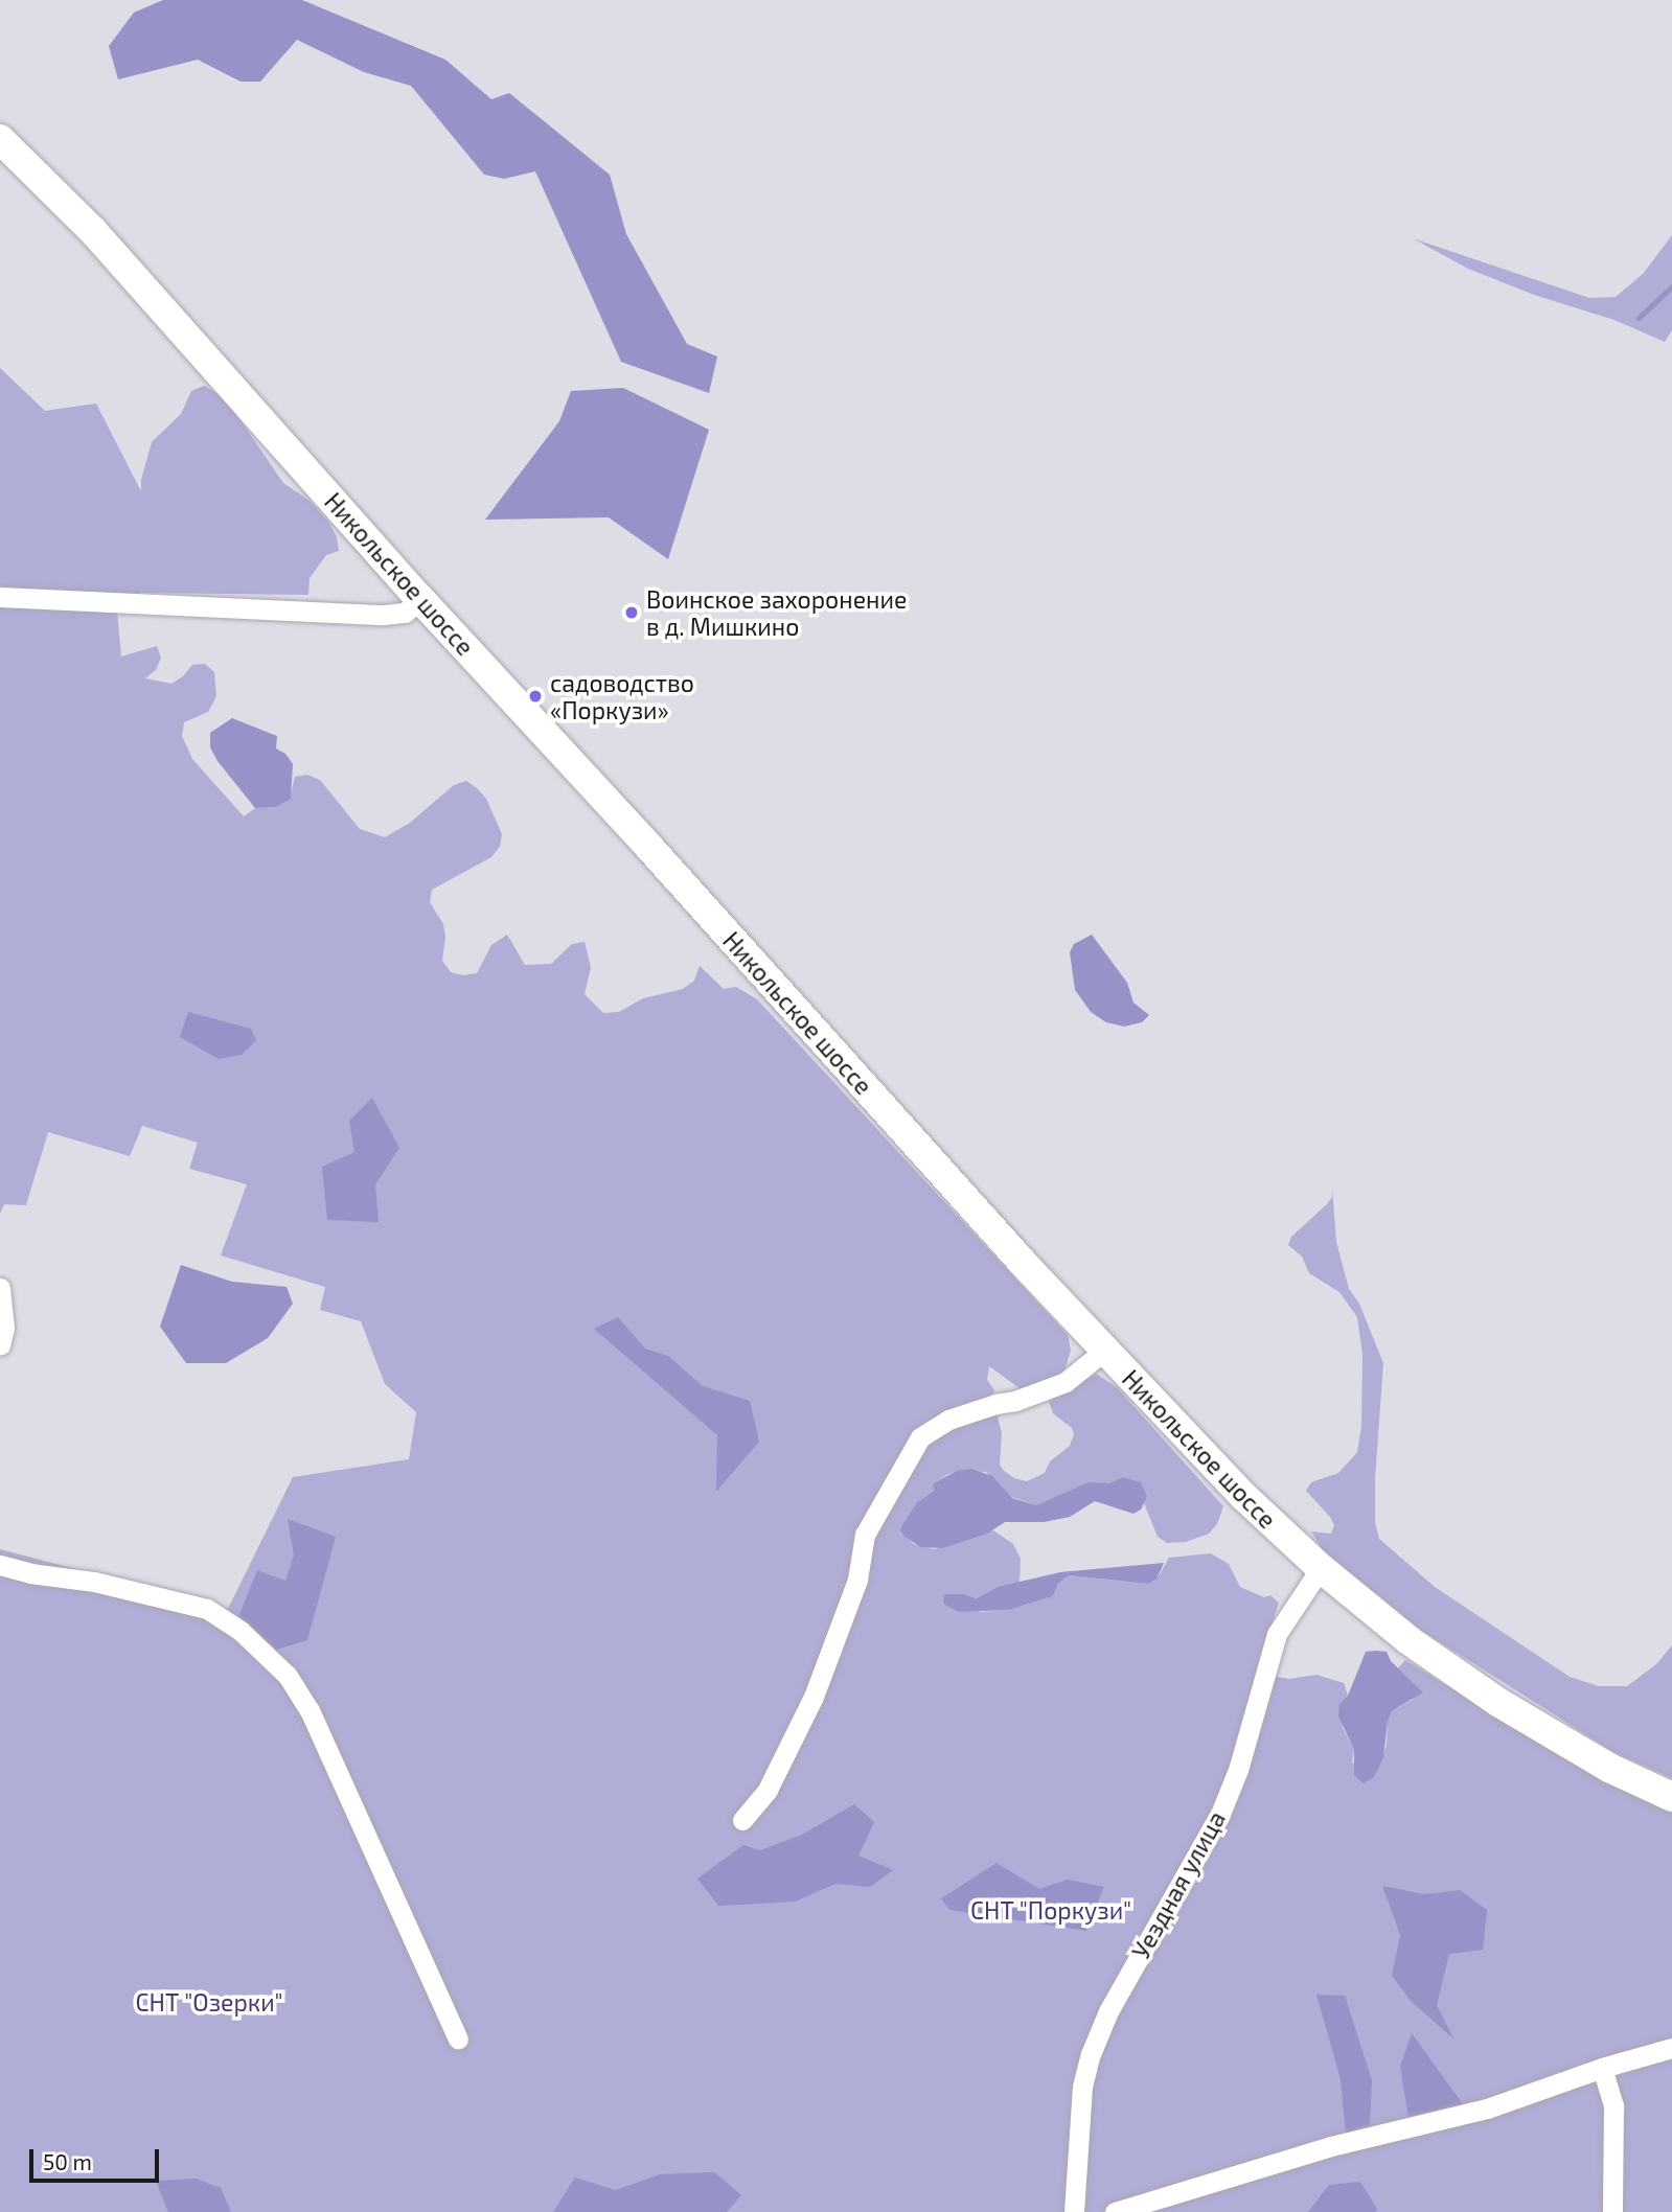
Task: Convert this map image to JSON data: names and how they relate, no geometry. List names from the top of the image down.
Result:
{
  "streets": {
    "main road": ["Никольское шоссе"],
    "street": ["Уездная улица"]
  },
  "crossings": [
    ["Никольское шоссе", "Уездная улица"]
  ],
  "parks": ["СНТ \"Поркузи\"", "СНТ \"Озерки\""],
  "places": ["Воинское захоронение в д. Мишкино", "садоводство «Поркузи»"],
  "scale_bar": "50 m"
}
